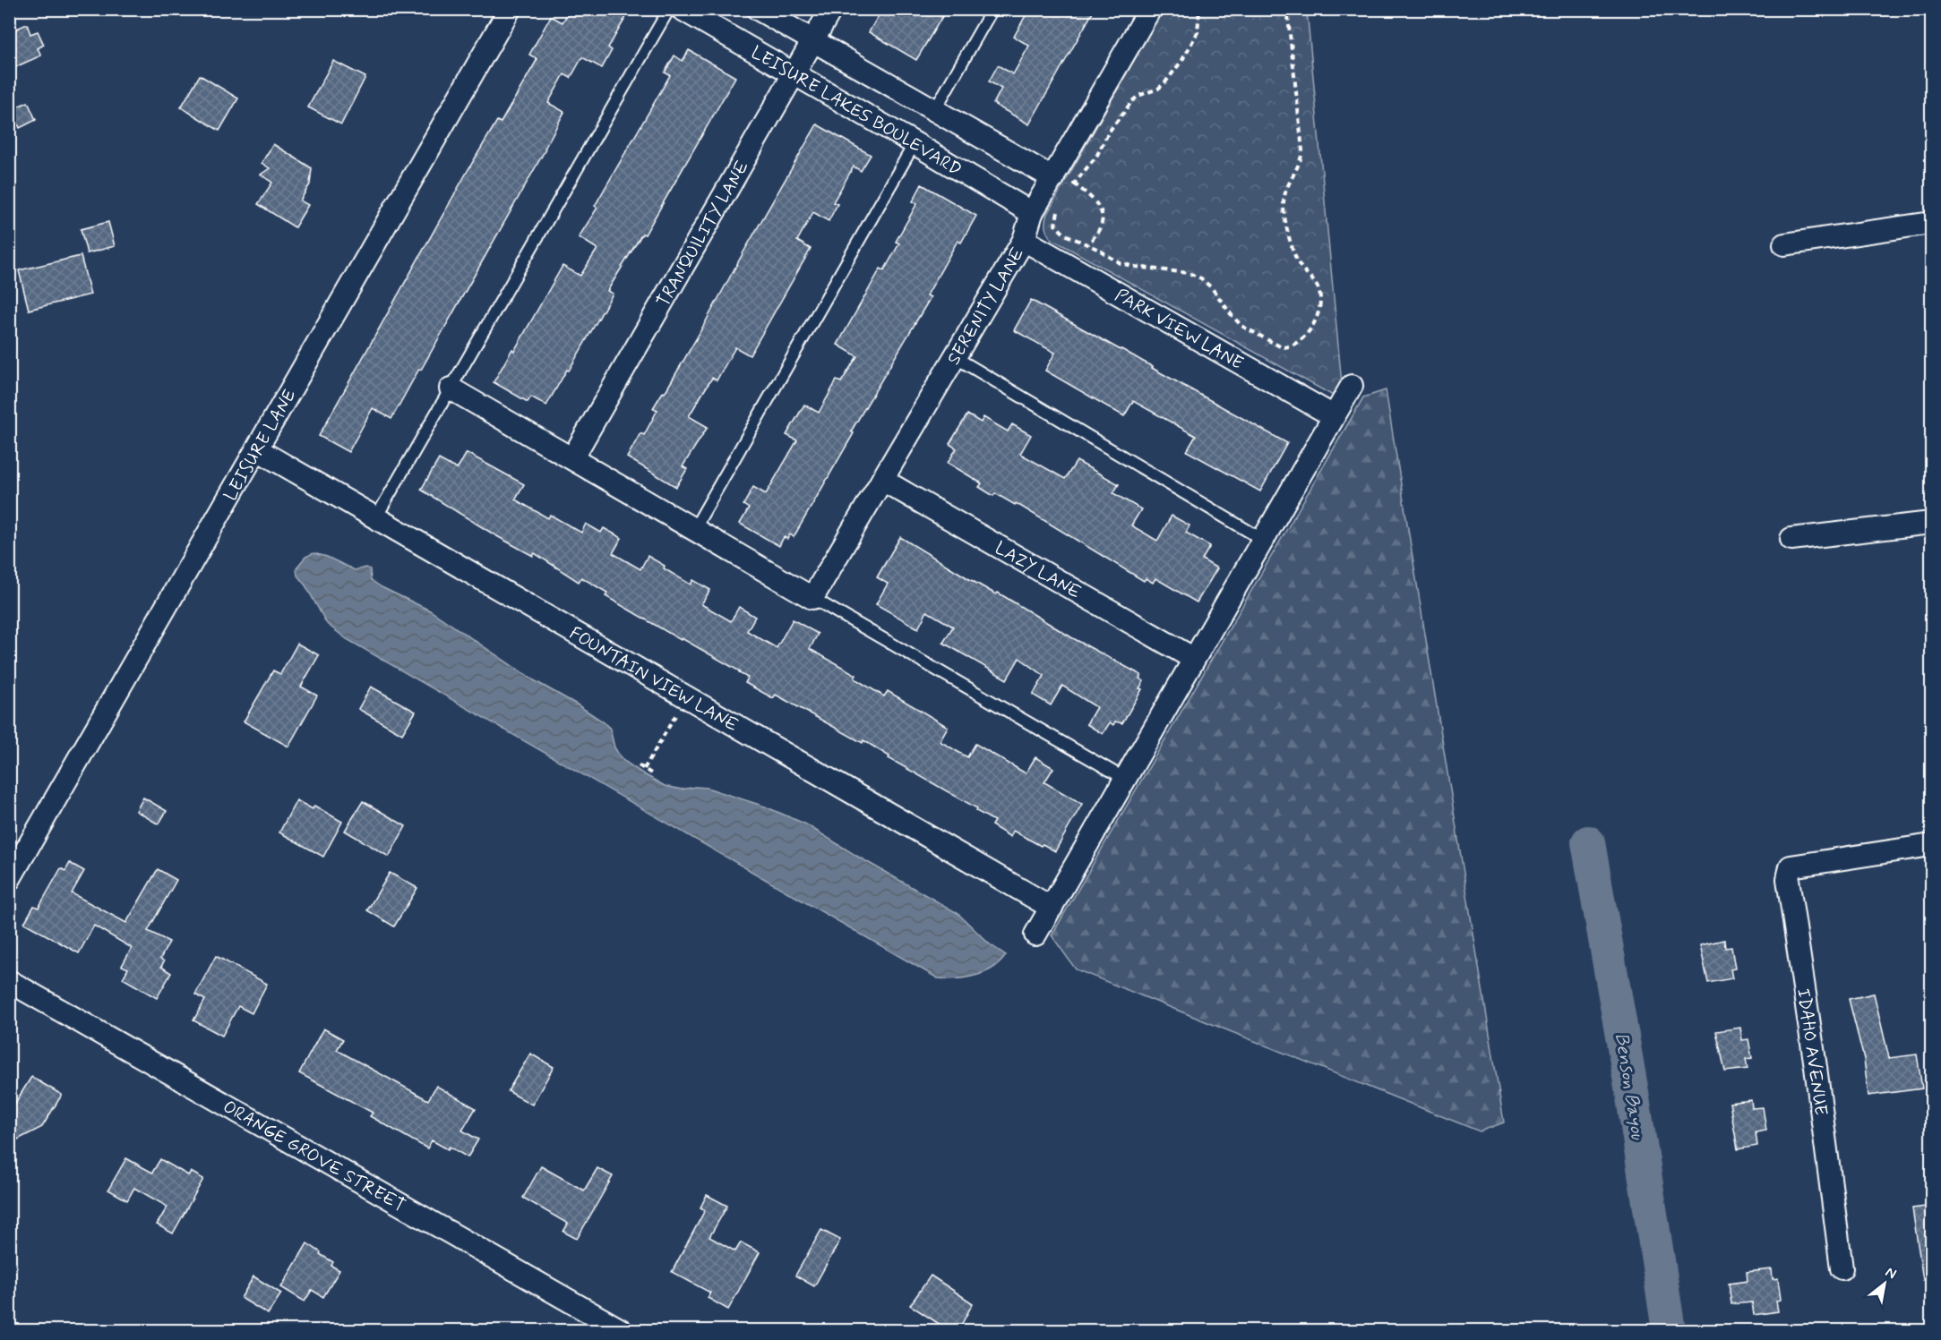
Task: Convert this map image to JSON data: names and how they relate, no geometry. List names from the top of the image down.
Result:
{
  "streets": {
    "street": [
      "LEISURE LAKES BOULEVARD",
      "TRANQUILITY LANE",
      "SERENITY LANE",
      "PARK VIEW LANE",
      "LEISURE LANE",
      "LAZY LANE",
      "FOUNTAIN VIEW LANE",
      "IDAHO AVENUE",
      "ORANGE GROVE STREET"
    ]
  },
  "crossings": [
    ["LEISURE LAKES BOULEVARD", "TRANQUILITY LANE"],
    ["LEISURE LAKES BOULEVARD", "SERENITY LANE"],
    ["SERENITY LANE", "PARK VIEW LANE"],
    ["SERENITY LANE", "LAZY LANE"],
    ["LEISURE LANE", "FOUNTAIN VIEW LANE"]
  ],
  "water": ["Benson Bayou"],
  "north": "top right"
}
